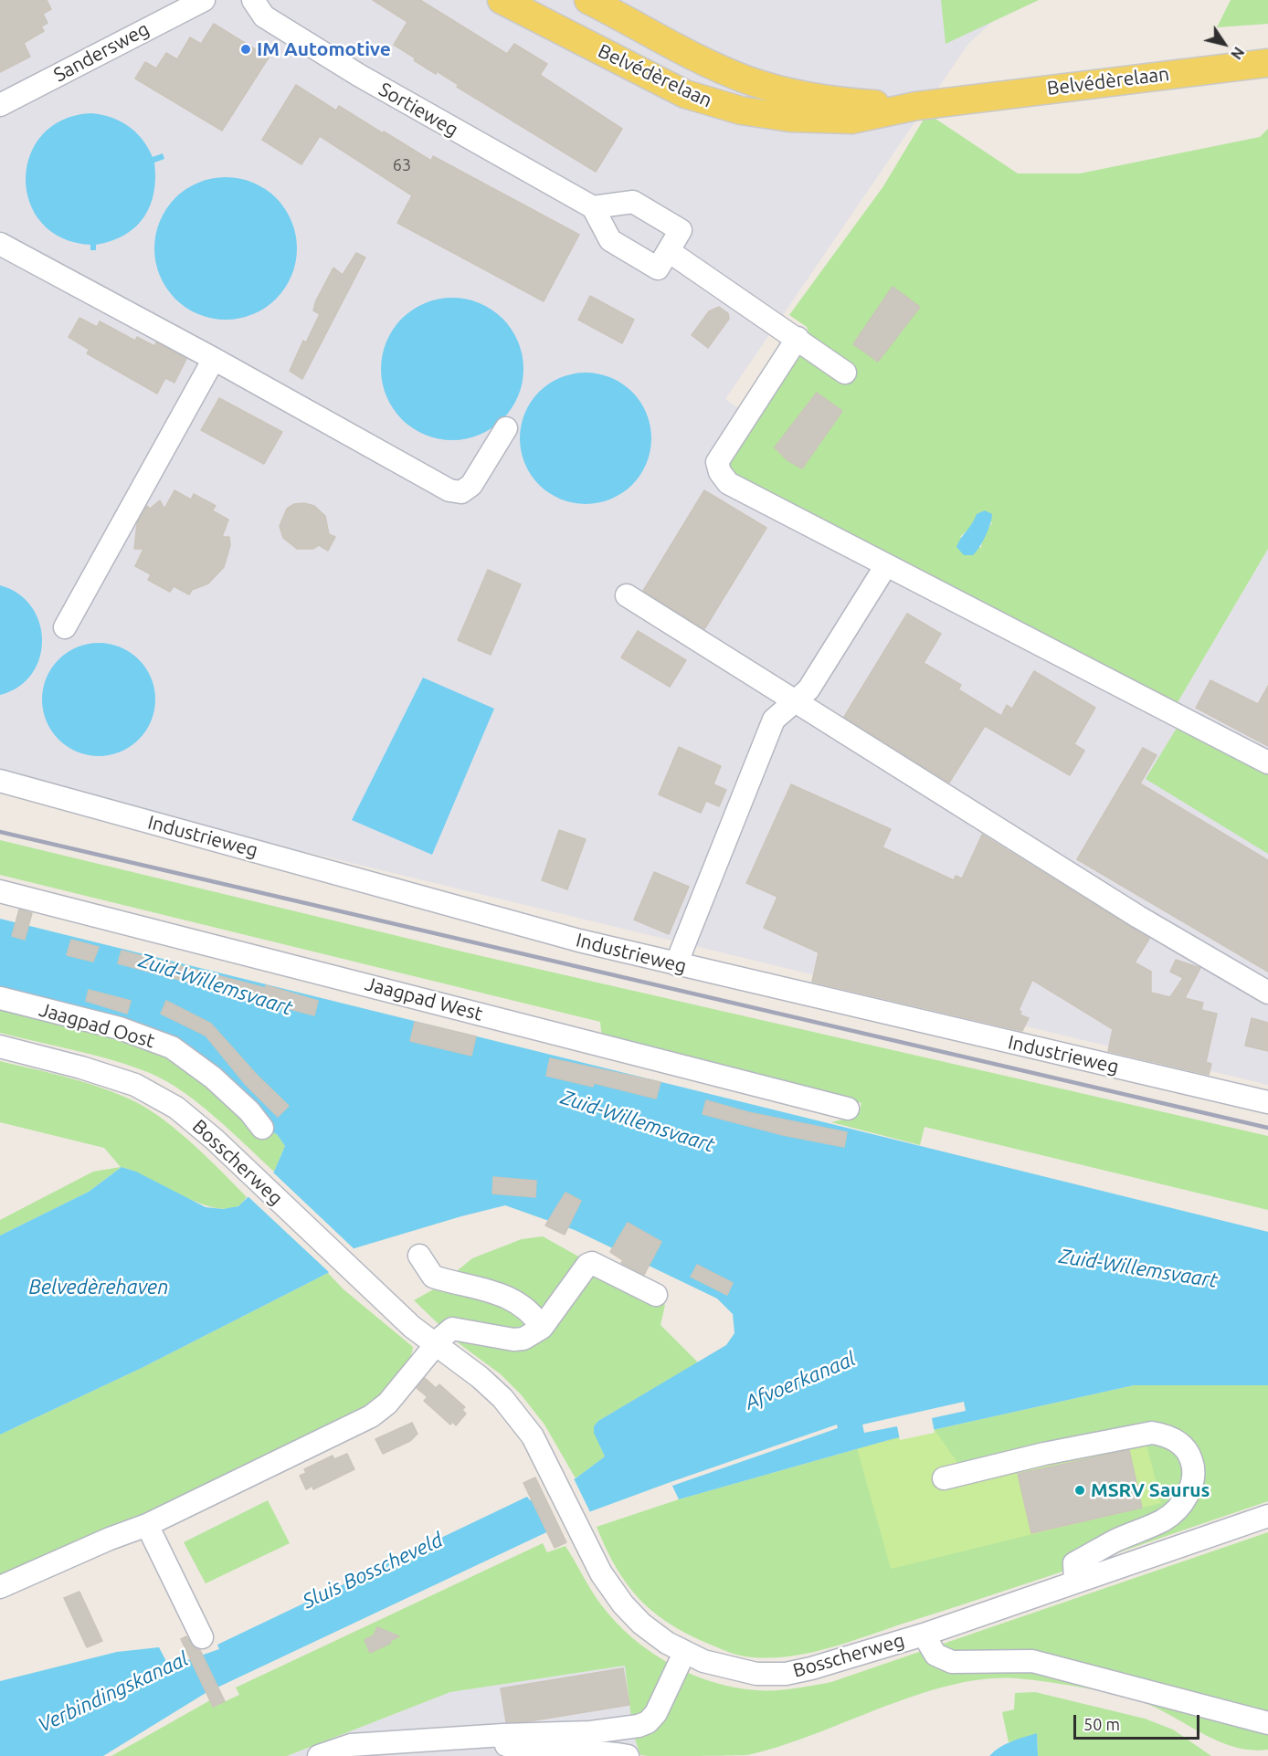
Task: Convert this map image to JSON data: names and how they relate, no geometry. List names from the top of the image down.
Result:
{
  "streets": {
    "main road": ["Belvédèrelaan"],
    "street": [
      "Sandersweg",
      "Sortieweg",
      "Industrieweg",
      "Jaagpad West",
      "Jaagpad Oost",
      "Bosscherweg"
    ]
  },
  "water": [
    "Zuid-Willemsvaart",
    "Belvedèrehaven",
    "Afvoerkanaal",
    "Sluis Bosscheveld",
    "Verbindingskanaal"
  ],
  "places": ["IM Automotive", "MSRV Saurus"],
  "house_numbers": ["63"],
  "scale_bar": "50 m",
  "north": "bottom right"
}
